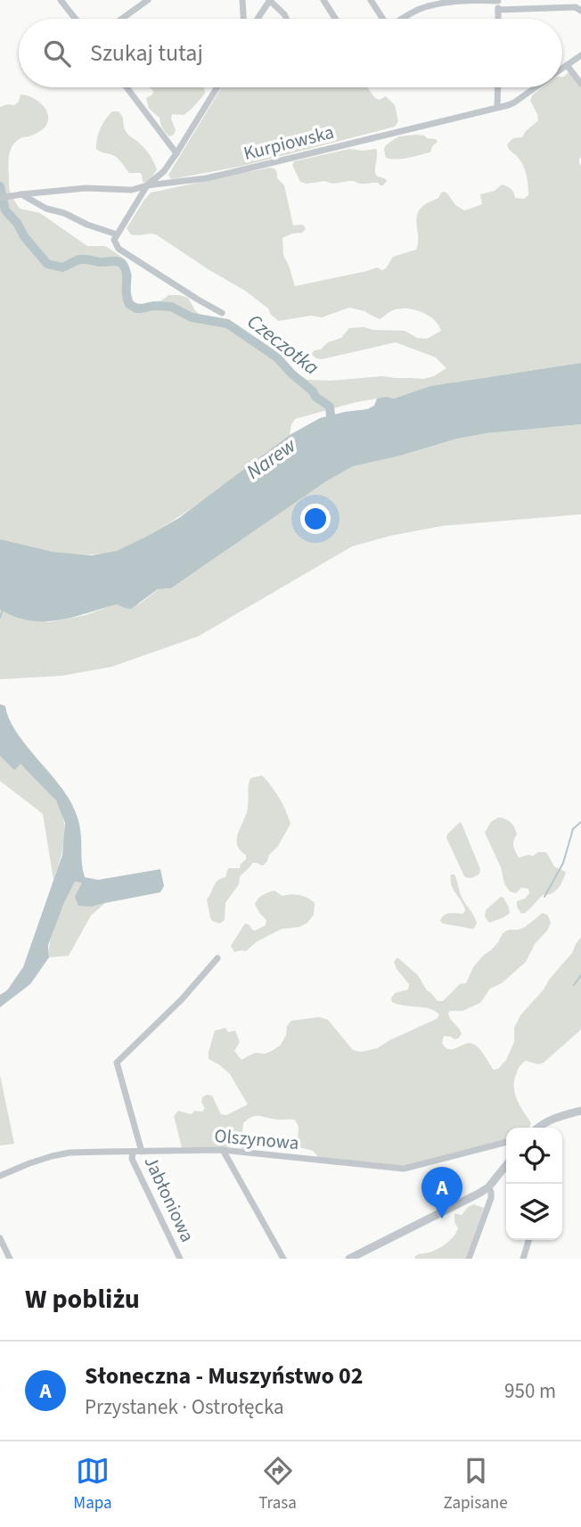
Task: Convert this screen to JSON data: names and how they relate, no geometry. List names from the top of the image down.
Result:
{
  "streets": {
    "street": ["Kurpiowska", "Olszynowa", "Jabłoniowa"]
  },
  "crossings": [
    ["Olszynowa", "Jabłoniowa"]
  ],
  "water": ["Czeczotka", "Narew"],
  "page": {
    "search": "Szukaj tutaj",
    "pins": "A",
    "heading": "W pobliżu",
    "list": [
      {
        "mark": "A",
        "name": "Słoneczna - Muszyństwo 02",
        "note": "Przystanek · Ostrołęcka",
        "value": "950 m"
      }
    ],
    "nav": ["Mapa", "Trasa", "Zapisane"]
  }
}
